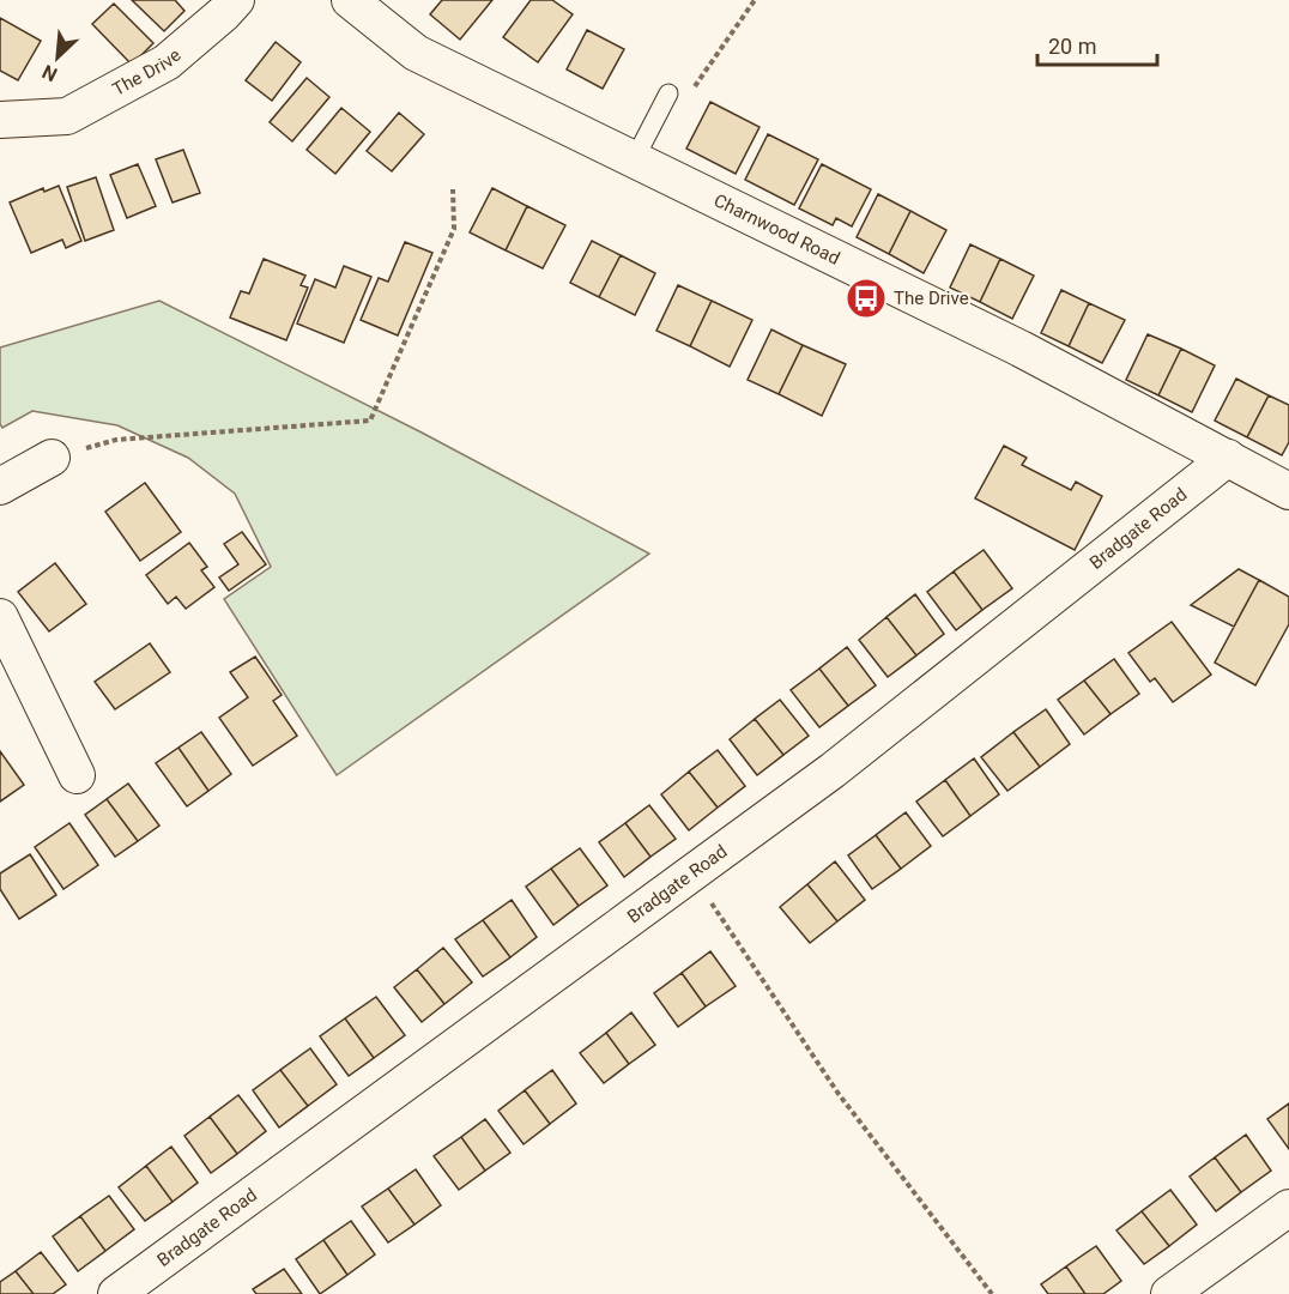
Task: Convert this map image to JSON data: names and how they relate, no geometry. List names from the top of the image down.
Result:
{
  "streets": {
    "street": ["The Drive", "Charnwood Road", "Bradgate Road"]
  },
  "crossings": [
    ["Charnwood Road", "Bradgate Road"]
  ],
  "places": {
    "bus stop": ["The Drive"]
  },
  "scale_bar": "20 m",
  "north": "bottom left"
}
